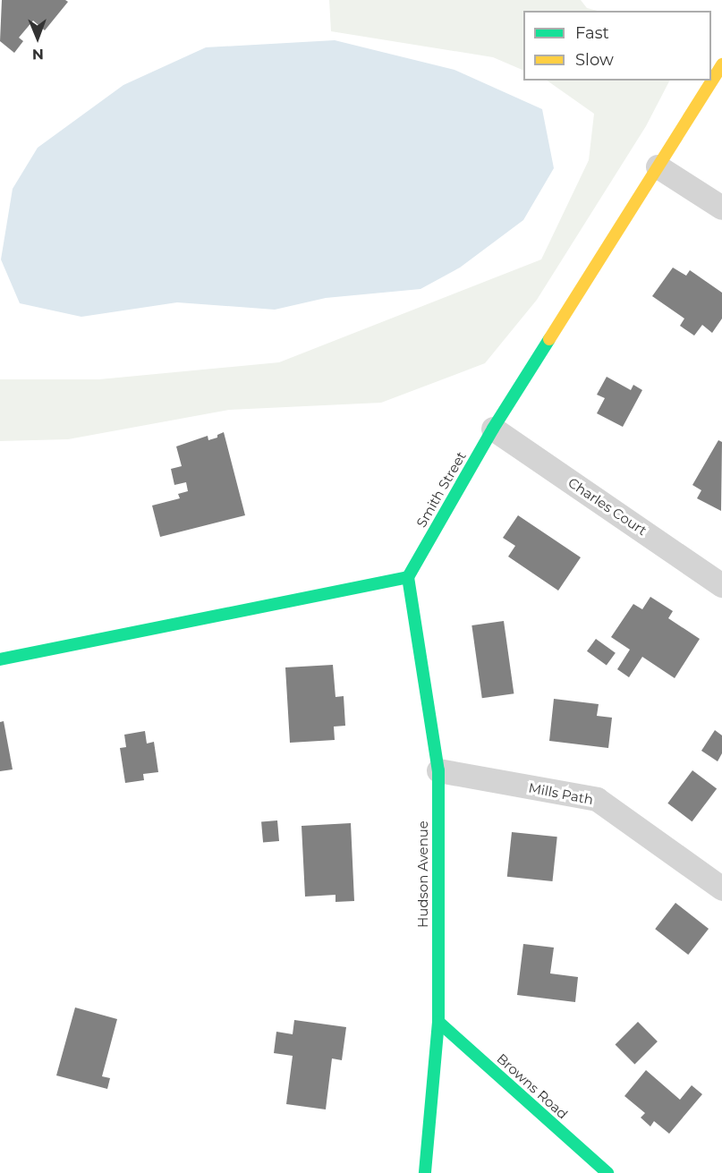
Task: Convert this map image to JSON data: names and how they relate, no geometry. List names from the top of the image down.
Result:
{
  "streets": {
    "street": [
      "Smith Street",
      "Charles Court",
      "Mills Path",
      "Hudson Avenue",
      "Browns Road"
    ]
  },
  "crossings": [
    ["Smith Street", "Charles Court"],
    ["Smith Street", "Hudson Avenue"],
    ["Mills Path", "Hudson Avenue"],
    ["Hudson Avenue", "Browns Road"]
  ],
  "legend": ["Fast", "Slow"],
  "north": "bottom"
}
